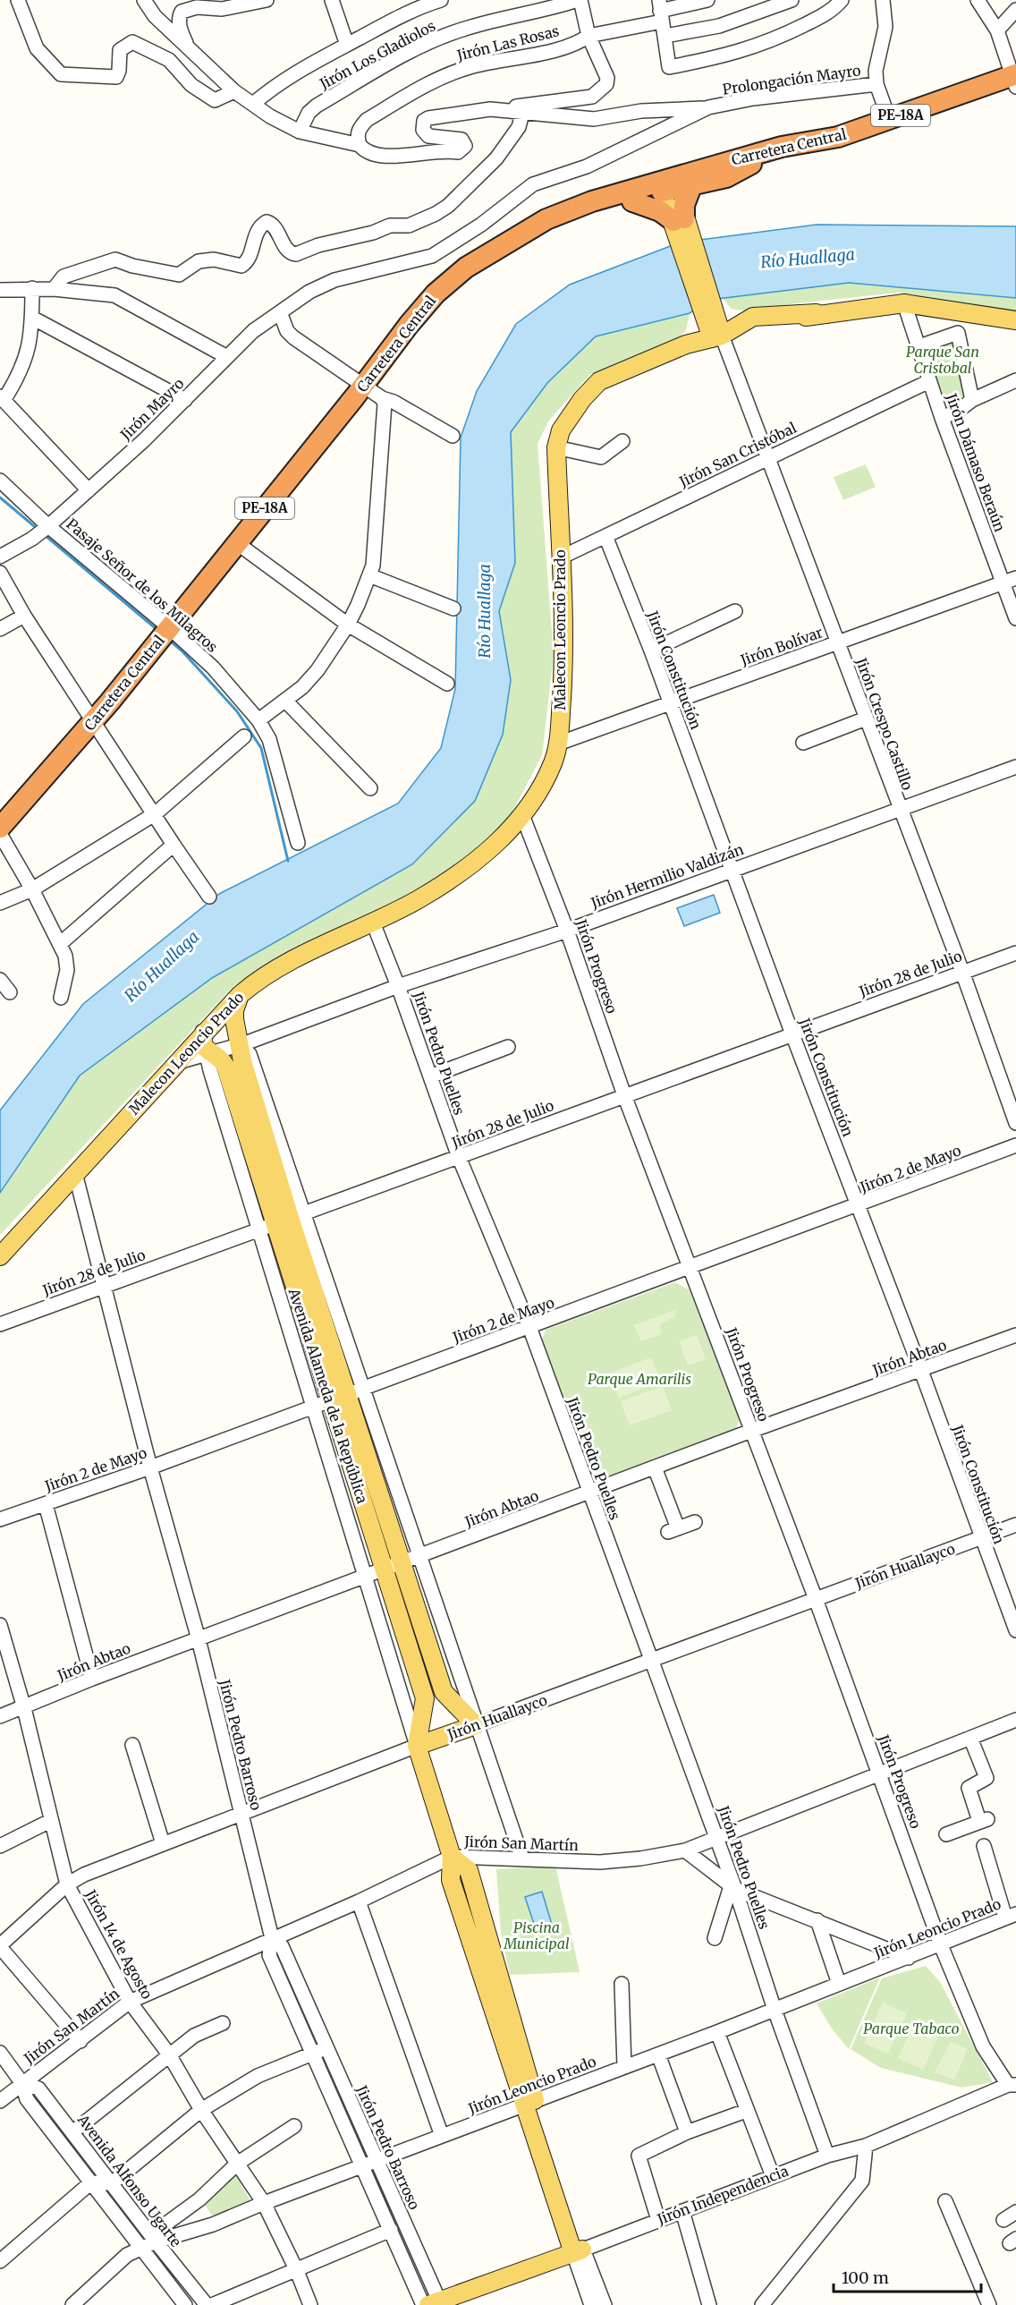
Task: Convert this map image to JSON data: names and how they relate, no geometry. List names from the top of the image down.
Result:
{
  "streets": {
    "highway": ["PE-18A", "Carretera Central"],
    "main road": [
      "Malecon Leoncio Prado",
      "Avenida Alameda de la República",
      "Jirón Huallayco",
      "Jirón Independencia"
    ],
    "street": [
      "Jirón Las Rosas",
      "Jirón Los Gladiolos",
      "Prolongación Mayro",
      "Jirón Mayro",
      "Jirón San Cristóbal",
      "Jirón Dámaso Beraún",
      "Pasaje Señor de los Milagros",
      "Jirón Bolívar",
      "Jirón Constitución",
      "Jirón Crespo Castillo",
      "Jirón Hermilio Valdizán",
      "Jirón Progreso",
      "Jirón 28 de Julio",
      "Jirón Pedro Puelles",
      "Jirón 2 de Mayo",
      "Jirón Abtao",
      "Jirón Pedro Barroso",
      "Jirón San Martín",
      "Jirón Leoncio Prado",
      "Jirón 14 de Agosto",
      "Avenida Alfonso Ugarte"
    ]
  },
  "crossings": [
    ["Prolongación Mayro", "Jirón Mayro"],
    ["PE-18A", "Carretera Central"],
    ["Carretera Central", "Pasaje Señor de los Milagros"],
    ["Jirón Mayro", "Pasaje Señor de los Milagros"],
    ["Jirón San Cristóbal", "Jirón Dámaso Beraún"],
    ["Jirón San Cristóbal", "Malecon Leoncio Prado"],
    ["Jirón San Cristóbal", "Jirón Constitución"],
    ["Jirón San Cristóbal", "Jirón Crespo Castillo"],
    ["Jirón Dámaso Beraún", "Malecon Leoncio Prado"],
    ["Jirón Dámaso Beraún", "Jirón Bolívar"],
    ["Malecon Leoncio Prado", "Jirón Bolívar"],
    ["Malecon Leoncio Prado", "Jirón Crespo Castillo"],
    ["Malecon Leoncio Prado", "Jirón Hermilio Valdizán"],
    ["Malecon Leoncio Prado", "Jirón Progreso"],
    ["Malecon Leoncio Prado", "Jirón Pedro Puelles"],
    ["Malecon Leoncio Prado", "Avenida Alameda de la República"],
    ["Malecon Leoncio Prado", "Jirón Pedro Barroso"],
    ["Jirón Bolívar", "Jirón Constitución"],
    ["Jirón Bolívar", "Jirón Crespo Castillo"],
    ["Jirón Constitución", "Jirón Hermilio Valdizán"],
    ["Jirón Constitución", "Jirón 28 de Julio"],
    ["Jirón Constitución", "Jirón 2 de Mayo"],
    ["Jirón Constitución", "Jirón Abtao"],
    ["Jirón Constitución", "Jirón Huallayco"],
    ["Jirón Crespo Castillo", "Jirón Hermilio Valdizán"],
    ["Jirón Crespo Castillo", "Jirón 28 de Julio"],
    ["Jirón Hermilio Valdizán", "Jirón Progreso"],
    ["Jirón Hermilio Valdizán", "Jirón Pedro Puelles"],
    ["Jirón Hermilio Valdizán", "Avenida Alameda de la República"],
    ["Jirón Progreso", "Jirón 28 de Julio"],
    ["Jirón Progreso", "Jirón 2 de Mayo"],
    ["Jirón Progreso", "Jirón Abtao"],
    ["Jirón Progreso", "Jirón Huallayco"],
    ["Jirón Progreso", "Jirón San Martín"],
    ["Jirón Progreso", "Jirón Leoncio Prado"],
    ["Jirón Progreso", "Jirón Independencia"],
    ["Jirón 28 de Julio", "Jirón Pedro Puelles"],
    ["Jirón 28 de Julio", "Avenida Alameda de la República"],
    ["Jirón 28 de Julio", "Jirón Pedro Barroso"],
    ["Jirón Pedro Puelles", "Jirón 2 de Mayo"],
    ["Jirón Pedro Puelles", "Jirón Abtao"],
    ["Jirón Pedro Puelles", "Jirón Huallayco"],
    ["Jirón Pedro Puelles", "Jirón San Martín"],
    ["Jirón Pedro Puelles", "Jirón Leoncio Prado"],
    ["Jirón Pedro Puelles", "Jirón Independencia"],
    ["Jirón 2 de Mayo", "Avenida Alameda de la República"],
    ["Jirón 2 de Mayo", "Jirón Pedro Barroso"],
    ["Jirón Abtao", "Avenida Alameda de la República"],
    ["Jirón Abtao", "Jirón Pedro Barroso"],
    ["Jirón Abtao", "Jirón 14 de Agosto"],
    ["Avenida Alameda de la República", "Jirón Huallayco"],
    ["Avenida Alameda de la República", "Jirón San Martín"],
    ["Jirón Huallayco", "Jirón Pedro Barroso"],
    ["Jirón Huallayco", "Jirón 14 de Agosto"],
    ["Jirón Pedro Barroso", "Jirón San Martín"],
    ["Jirón Pedro Barroso", "Jirón Leoncio Prado"],
    ["Jirón Pedro Barroso", "Jirón Independencia"],
    ["Jirón San Martín", "Jirón 14 de Agosto"],
    ["Jirón San Martín", "Avenida Alfonso Ugarte"],
    ["Jirón Leoncio Prado", "Jirón 14 de Agosto"],
    ["Jirón Leoncio Prado", "Avenida Alfonso Ugarte"]
  ],
  "water": ["Río Huallaga"],
  "parks": [
    "Parque San Cristobal",
    "Parque Amarilis",
    "Piscina Municipal",
    "Parque Tabaco"
  ],
  "scale_bar": "100 m"
}
